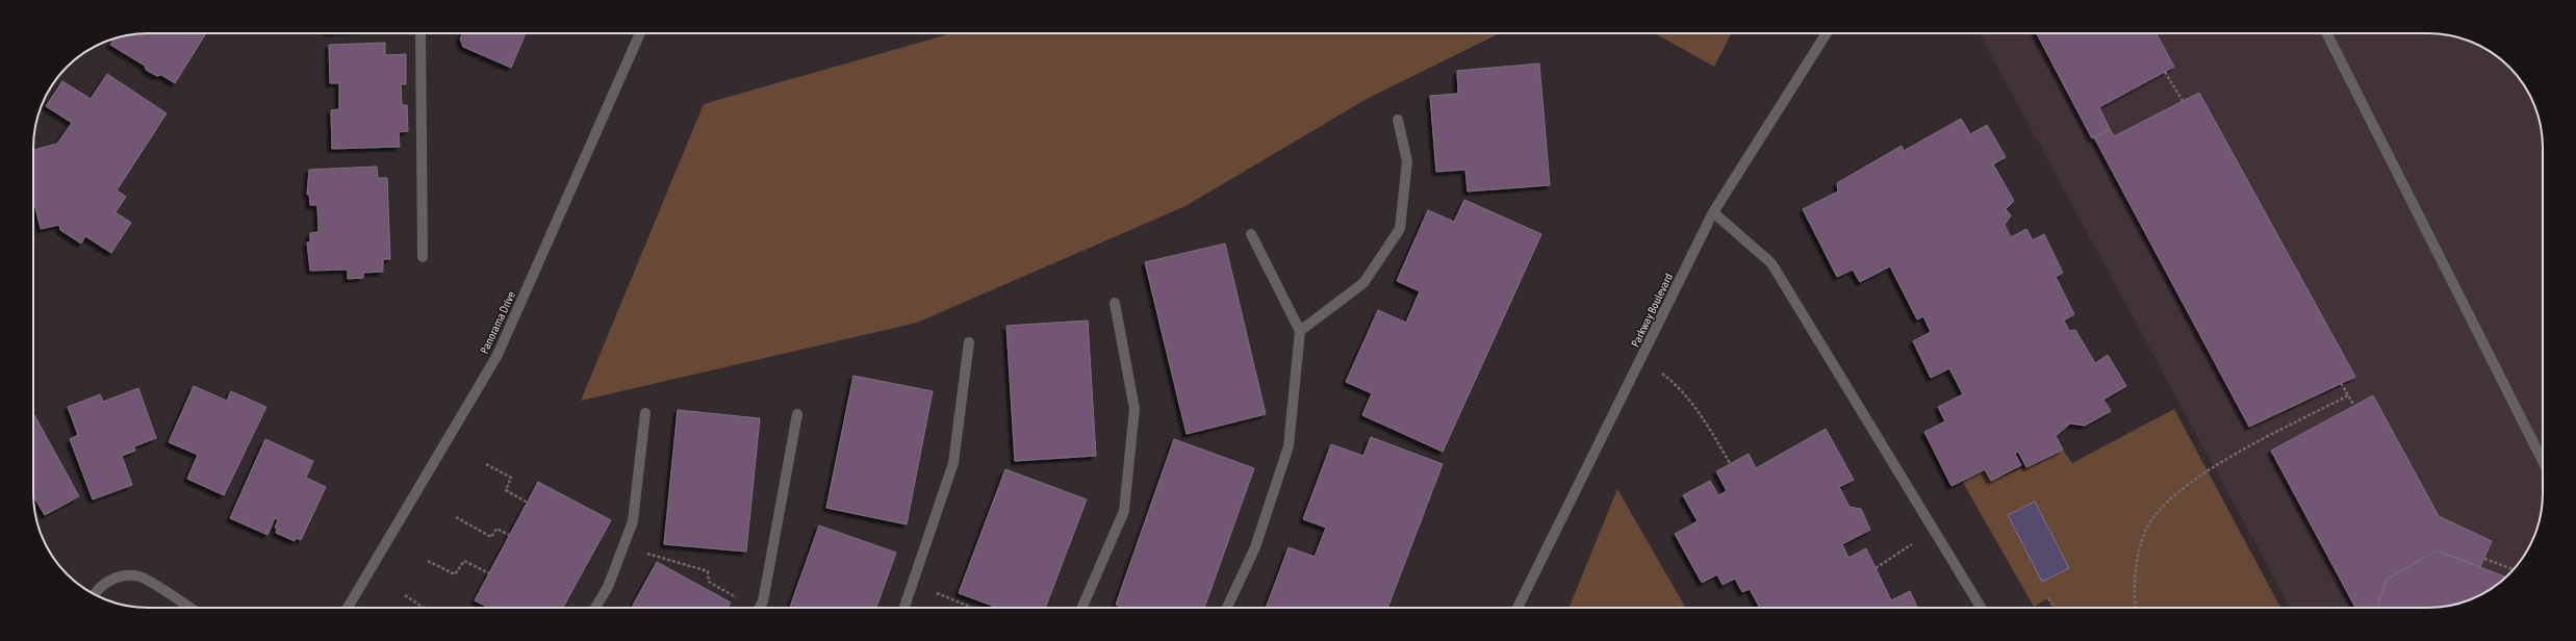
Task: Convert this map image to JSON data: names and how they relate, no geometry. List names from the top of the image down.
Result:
{
  "streets": {
    "street": ["Parkway Boulevard", "Panorama Drive"]
  }
}
